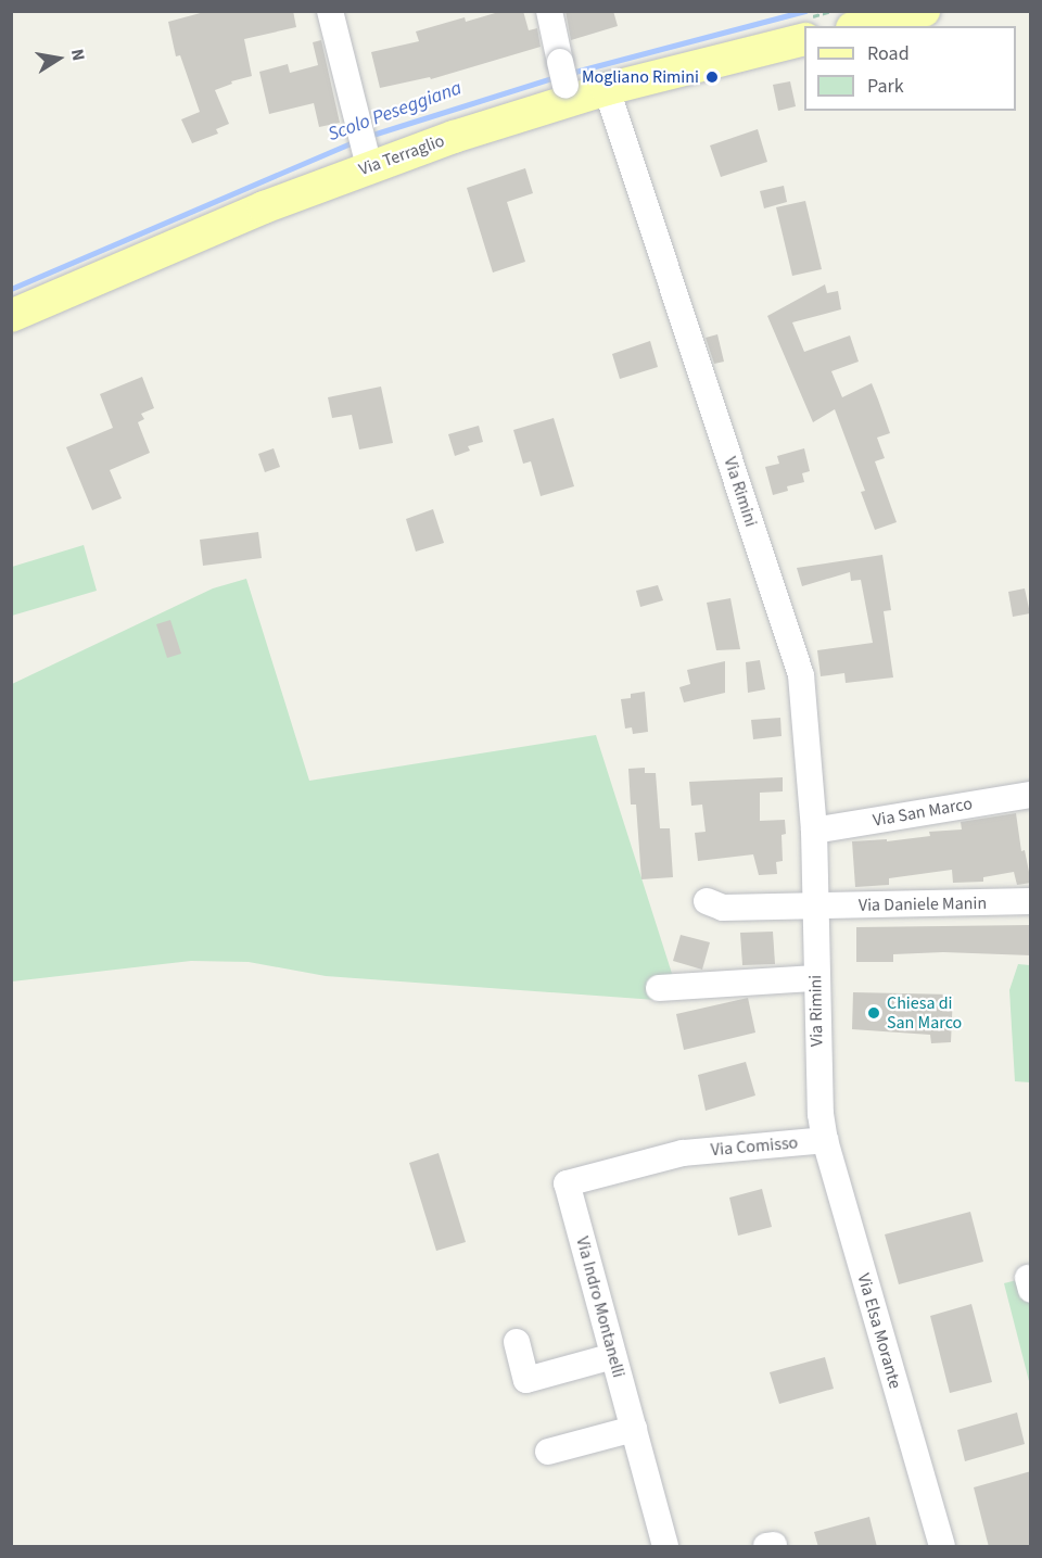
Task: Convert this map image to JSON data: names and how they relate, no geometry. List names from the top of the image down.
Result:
{
  "streets": {
    "main road": ["Via Terraglio"],
    "street": [
      "Via Rimini",
      "Via San Marco",
      "Via Daniele Manin",
      "Via Comisso",
      "Via Indro Montanelli",
      "Via Elsa Morante"
    ]
  },
  "crossings": [
    ["Via Terraglio", "Via Rimini"],
    ["Via Rimini", "Via San Marco"],
    ["Via Rimini", "Via Daniele Manin"],
    ["Via Rimini", "Via Elsa Morante"],
    ["Via Comisso", "Via Indro Montanelli"],
    ["Via Comisso", "Via Elsa Morante"]
  ],
  "water": ["Scolo Peseggiana"],
  "places": ["Mogliano Rimini", "Chiesa di San Marco"],
  "legend": ["Road", "Park"],
  "north": "right"
}
